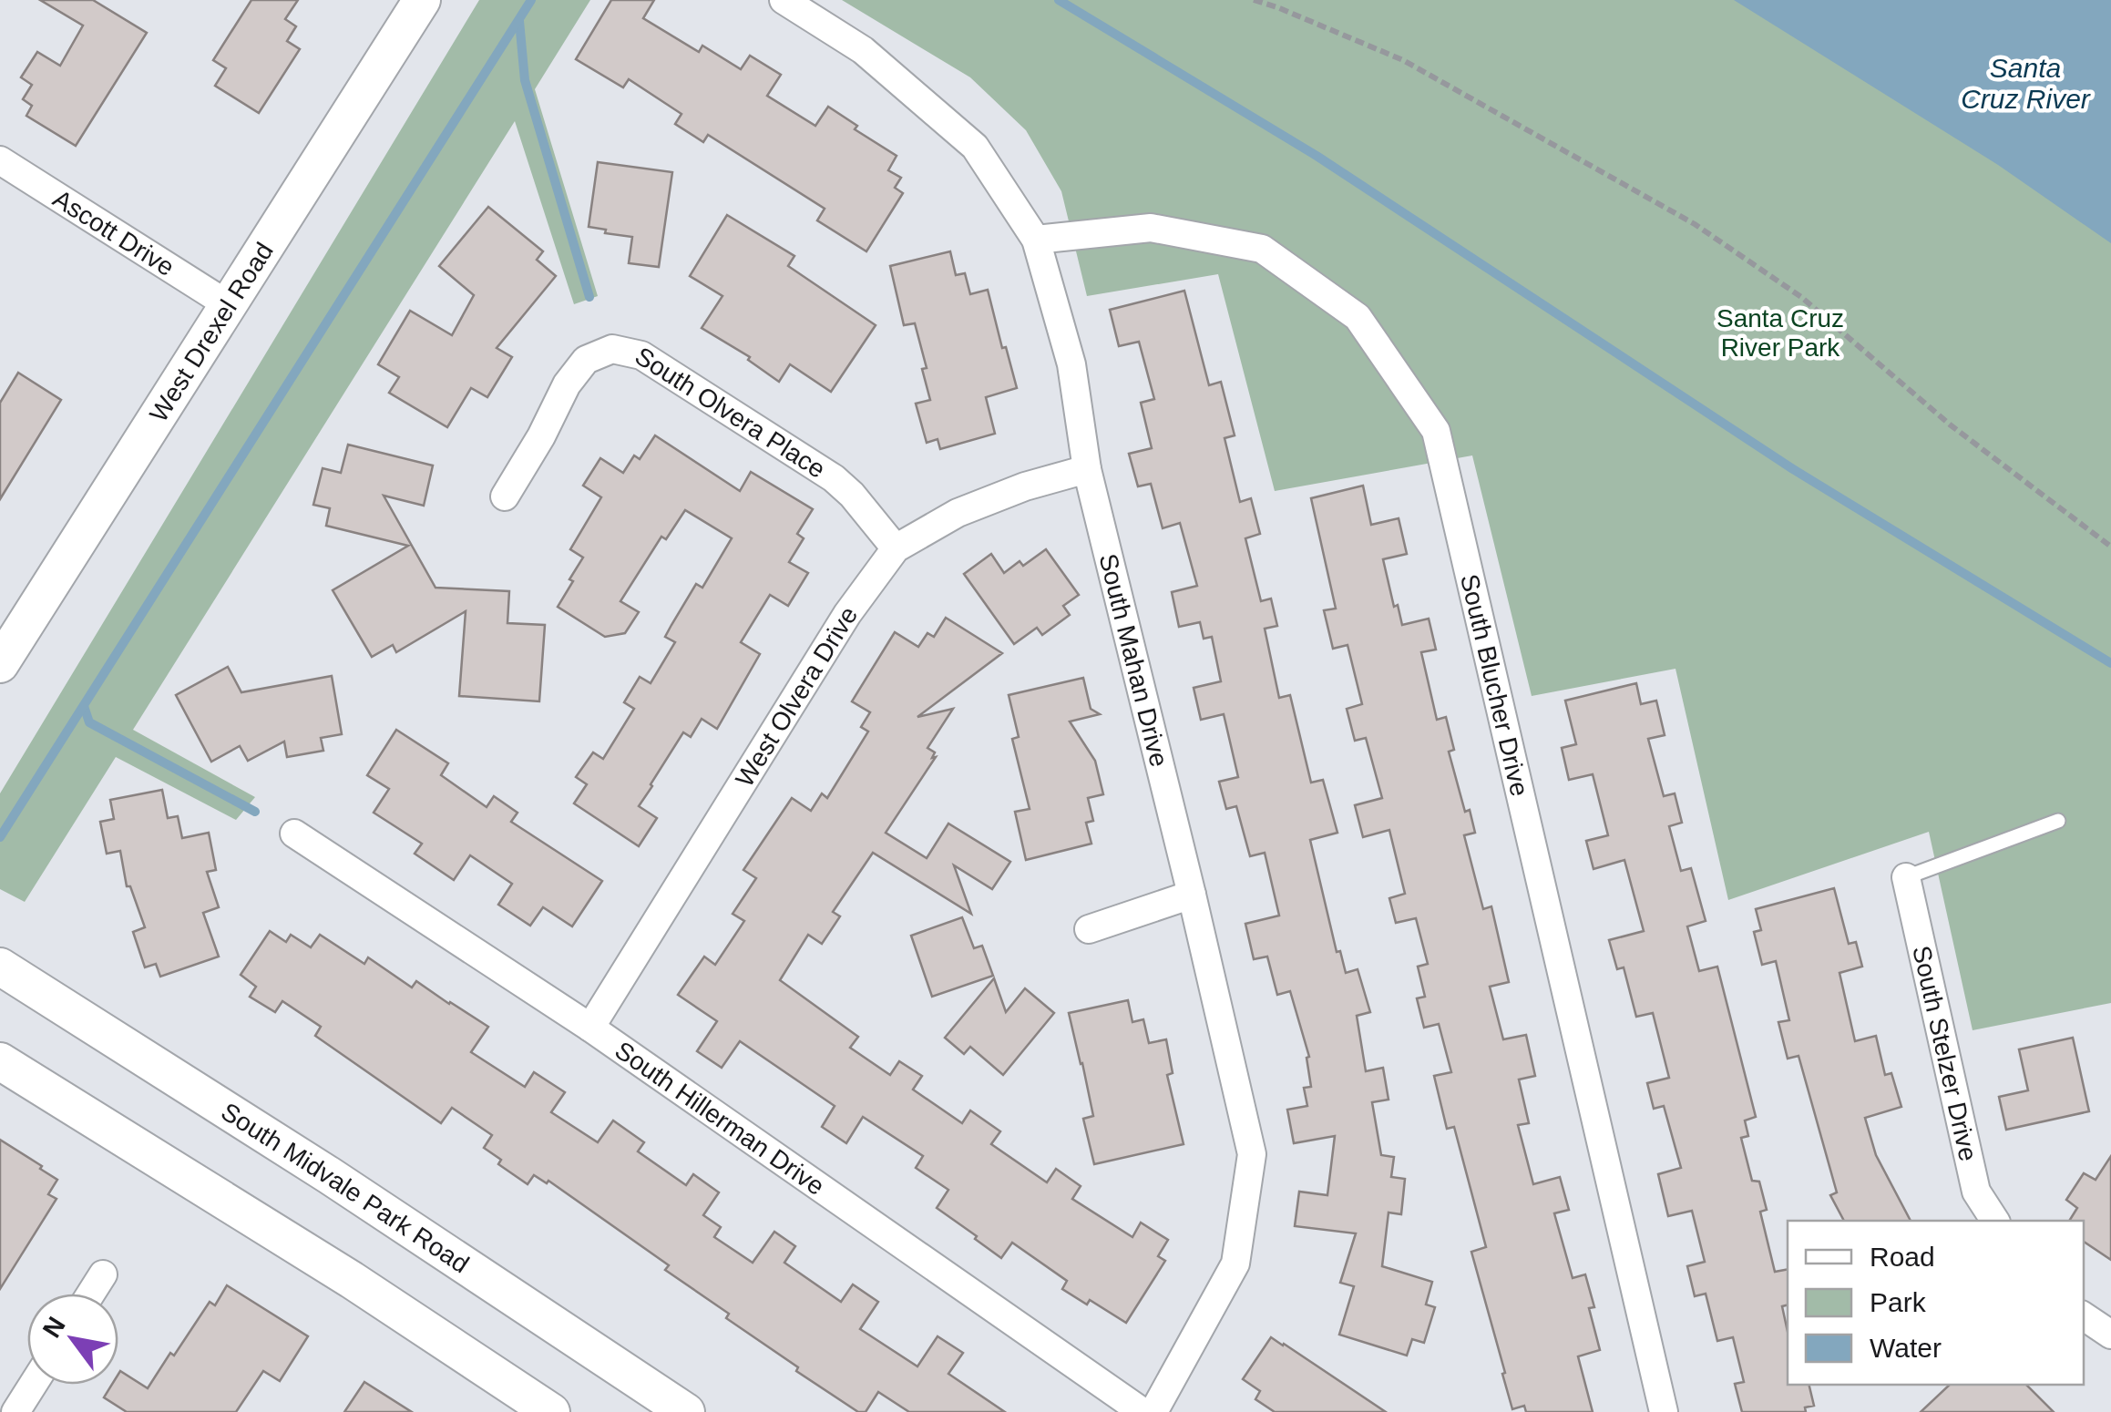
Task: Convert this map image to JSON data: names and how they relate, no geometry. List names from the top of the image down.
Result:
{
  "streets": {
    "main road": ["West Drexel Road", "South Midvale Park Road"],
    "street": [
      "Ascott Drive",
      "South Olvera Place",
      "South Mahan Drive",
      "South Blucher Drive",
      "West Olvera Drive",
      "South Stelzer Drive",
      "South Hillerman Drive"
    ]
  },
  "crossings": [
    ["Ascott Drive", "West Drexel Road"],
    ["South Olvera Place", "West Olvera Drive"],
    ["South Mahan Drive", "South Blucher Drive"],
    ["South Mahan Drive", "West Olvera Drive"],
    ["West Olvera Drive", "South Hillerman Drive"]
  ],
  "water": ["Santa Cruz River"],
  "parks": ["Santa Cruz River Park"],
  "legend": ["Road", "Park", "Water"],
  "north": "top left"
}
